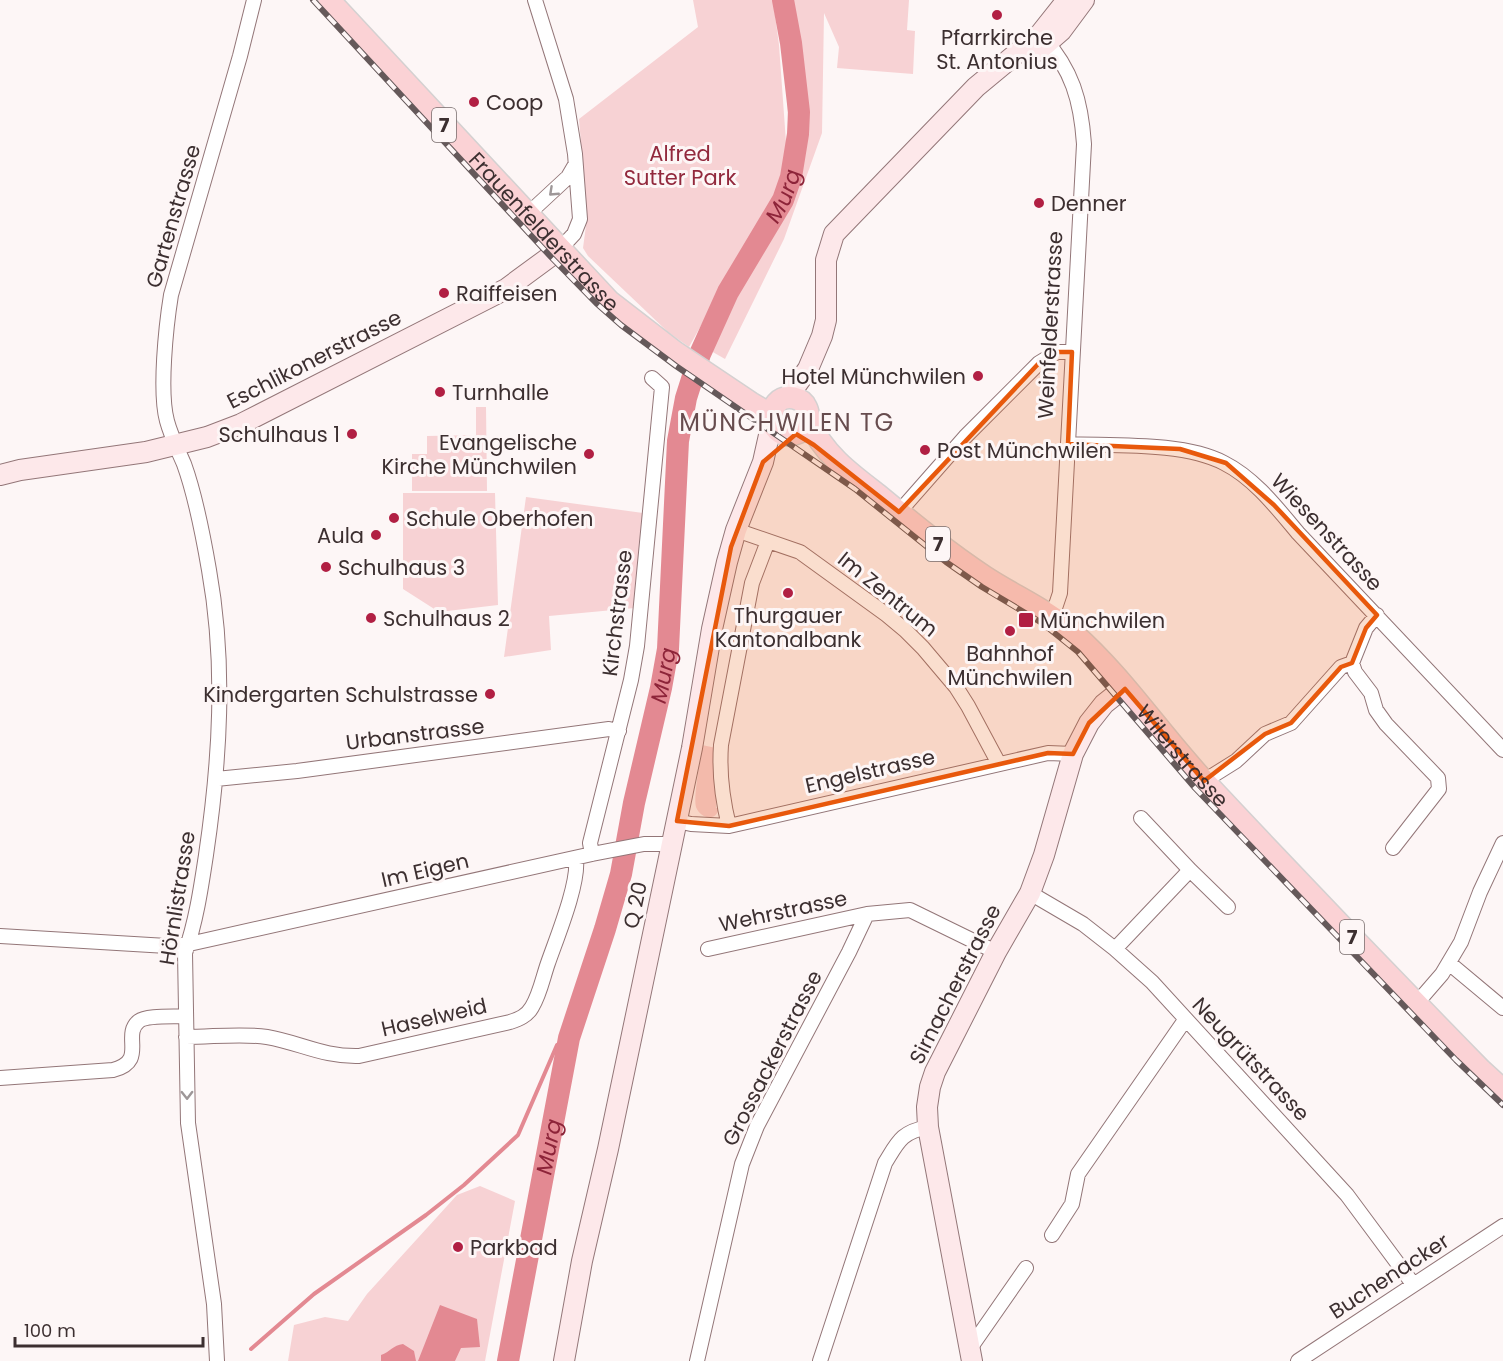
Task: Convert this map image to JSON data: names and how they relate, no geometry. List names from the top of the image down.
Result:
{
  "streets": {
    "main road": [
      "7",
      "Frauenfelderstrasse",
      "Eschlikonerstrasse",
      "Wilerstrasse",
      "Q 20",
      "Sirnacherstrasse"
    ],
    "street": [
      "Gartenstrasse",
      "Weinfelderstrasse",
      "Wiesenstrasse",
      "Im Zentrum",
      "Kirchstrasse",
      "Urbanstrasse",
      "Engelstrasse",
      "Im Eigen",
      "Hörnlistrasse",
      "Wehrstrasse",
      "Haselweid",
      "Grossackerstrasse",
      "Neugrütstrasse",
      "Buchenacker"
    ]
  },
  "crossings": [
    ["Gartenstrasse", "Eschlikonerstrasse"],
    ["Gartenstrasse", "Hörnlistrasse"],
    ["Frauenfelderstrasse", "Eschlikonerstrasse"],
    ["Frauenfelderstrasse", "Wilerstrasse"],
    ["Frauenfelderstrasse", "Q 20"],
    ["Weinfelderstrasse", "Wiesenstrasse"],
    ["Weinfelderstrasse", "Wilerstrasse"],
    ["Weinfelderstrasse", "Q 20"],
    ["Eschlikonerstrasse", "Hörnlistrasse"],
    ["Im Zentrum", "Engelstrasse"],
    ["Im Zentrum", "Q 20"],
    ["Kirchstrasse", "Urbanstrasse"],
    ["Kirchstrasse", "Im Eigen"],
    ["Urbanstrasse", "Hörnlistrasse"],
    ["Wilerstrasse", "Q 20"],
    ["Wilerstrasse", "Sirnacherstrasse"],
    ["Engelstrasse", "Q 20"],
    ["Engelstrasse", "Sirnacherstrasse"],
    ["Im Eigen", "Hörnlistrasse"],
    ["Im Eigen", "Q 20"],
    ["Im Eigen", "Haselweid"],
    ["Hörnlistrasse", "Haselweid"],
    ["Wehrstrasse", "Grossackerstrasse"],
    ["Sirnacherstrasse", "Neugrütstrasse"],
    ["Neugrütstrasse", "Buchenacker"]
  ],
  "one_way": ["Hörnlistrasse"],
  "districts": ["MÜNCHWILEN TG"],
  "water": ["Murg"],
  "parks": ["Alfred Sutter Park"],
  "places": {
    "other": [
      "Pfarrkirche St. Antonius",
      "Coop",
      "Denner",
      "Raiffeisen",
      "Hotel Münchwilen",
      "Turnhalle",
      "Schulhaus 1",
      "Post Münchwilen",
      "Evangelische Kirche Münchwilen",
      "Schule Oberhofen",
      "Aula",
      "Schulhaus 3",
      "Thurgauer Kantonalbank",
      "Schulhaus 2",
      "Bahnhof Münchwilen",
      "Kindergarten Schulstrasse",
      "Parkbad"
    ],
    "transit": ["Münchwilen"]
  },
  "scale_bar": "100 m"
}
